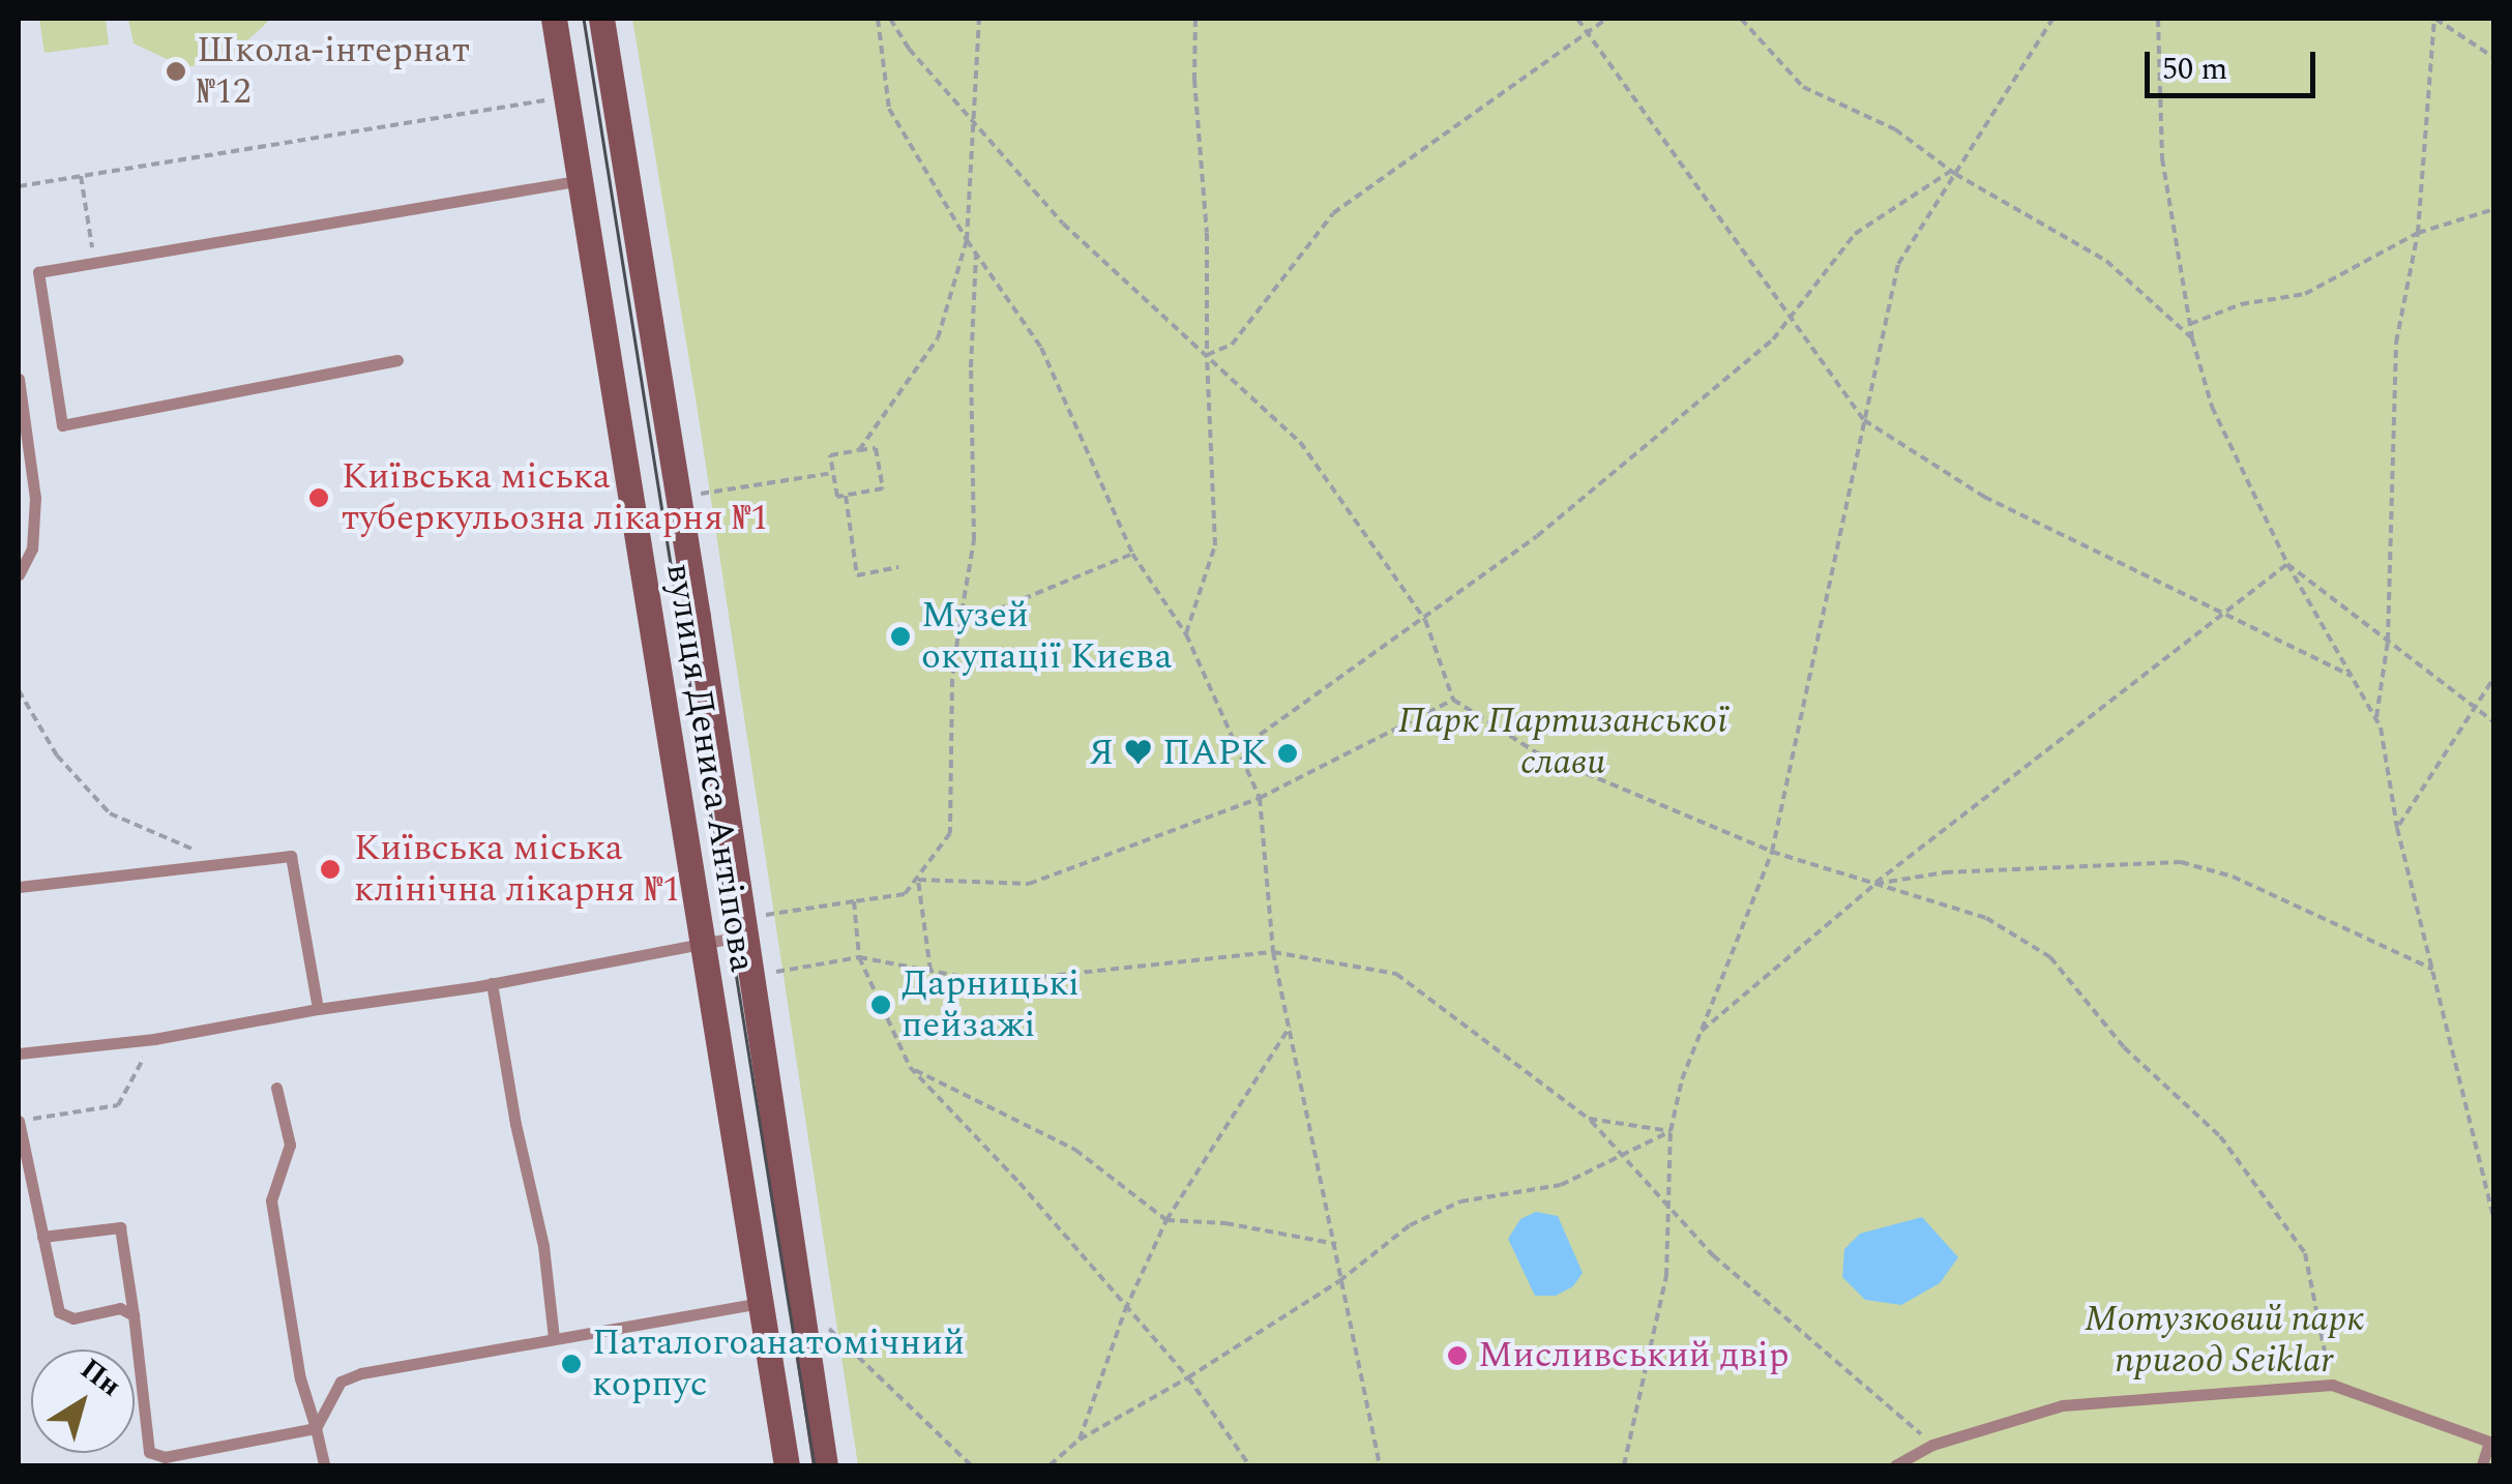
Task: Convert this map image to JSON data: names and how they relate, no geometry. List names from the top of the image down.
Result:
{
  "streets": {
    "street": ["вулиця Дениса Антіпова"]
  },
  "parks": ["Парк Партизанської слави", "Мотузковий парк пригод Seiklar"],
  "places": [
    "Школа-інтернат №12",
    "Київська міська туберкульозна лікарня №1",
    "Музей окупації Києва",
    "Я ♥ ПАРК",
    "Київська міська клінічна лікарня №1",
    "Дарницькі пейзажі",
    "Мисливський двір",
    "Паталогоанатомічний корпус"
  ],
  "scale_bar": "50 m",
  "north": "top right"
}
